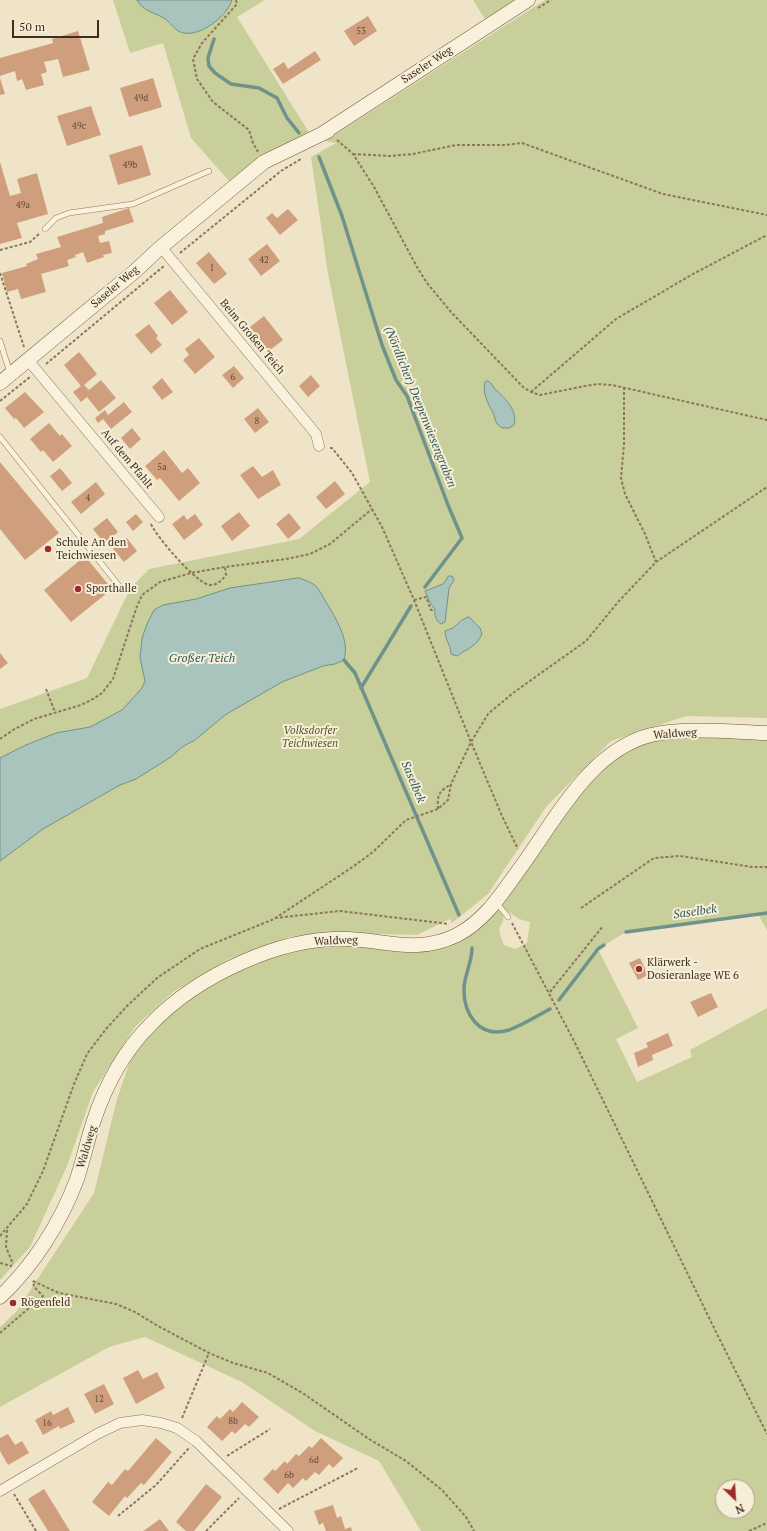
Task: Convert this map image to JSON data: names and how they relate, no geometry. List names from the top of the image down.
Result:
{
  "streets": {
    "main road": ["Saseler Weg", "Waldweg"],
    "street": ["Beim Großen Teich", "Auf dem Pfahlt"]
  },
  "crossings": [
    ["Saseler Weg", "Beim Großen Teich"],
    ["Saseler Weg", "Auf dem Pfahlt"]
  ],
  "water": ["(Nördlicher) Deepenwiesengraben", "Großer Teich", "Saselbek"],
  "parks": ["Volksdorfer Teichwiesen"],
  "places": [
    "Schule An den Teichwiesen",
    "Sporthalle",
    "Klärwerk - Dosieranlage WE 6",
    "Rögenfeld"
  ],
  "house_numbers": [
    "53",
    "49d",
    "49c",
    "49b",
    "49a",
    "42",
    "1",
    "6",
    "8",
    "5a",
    "4",
    "12",
    "8b",
    "16",
    "6d",
    "6b"
  ],
  "scale_bar": "50 m",
  "north": "bottom right"
}
